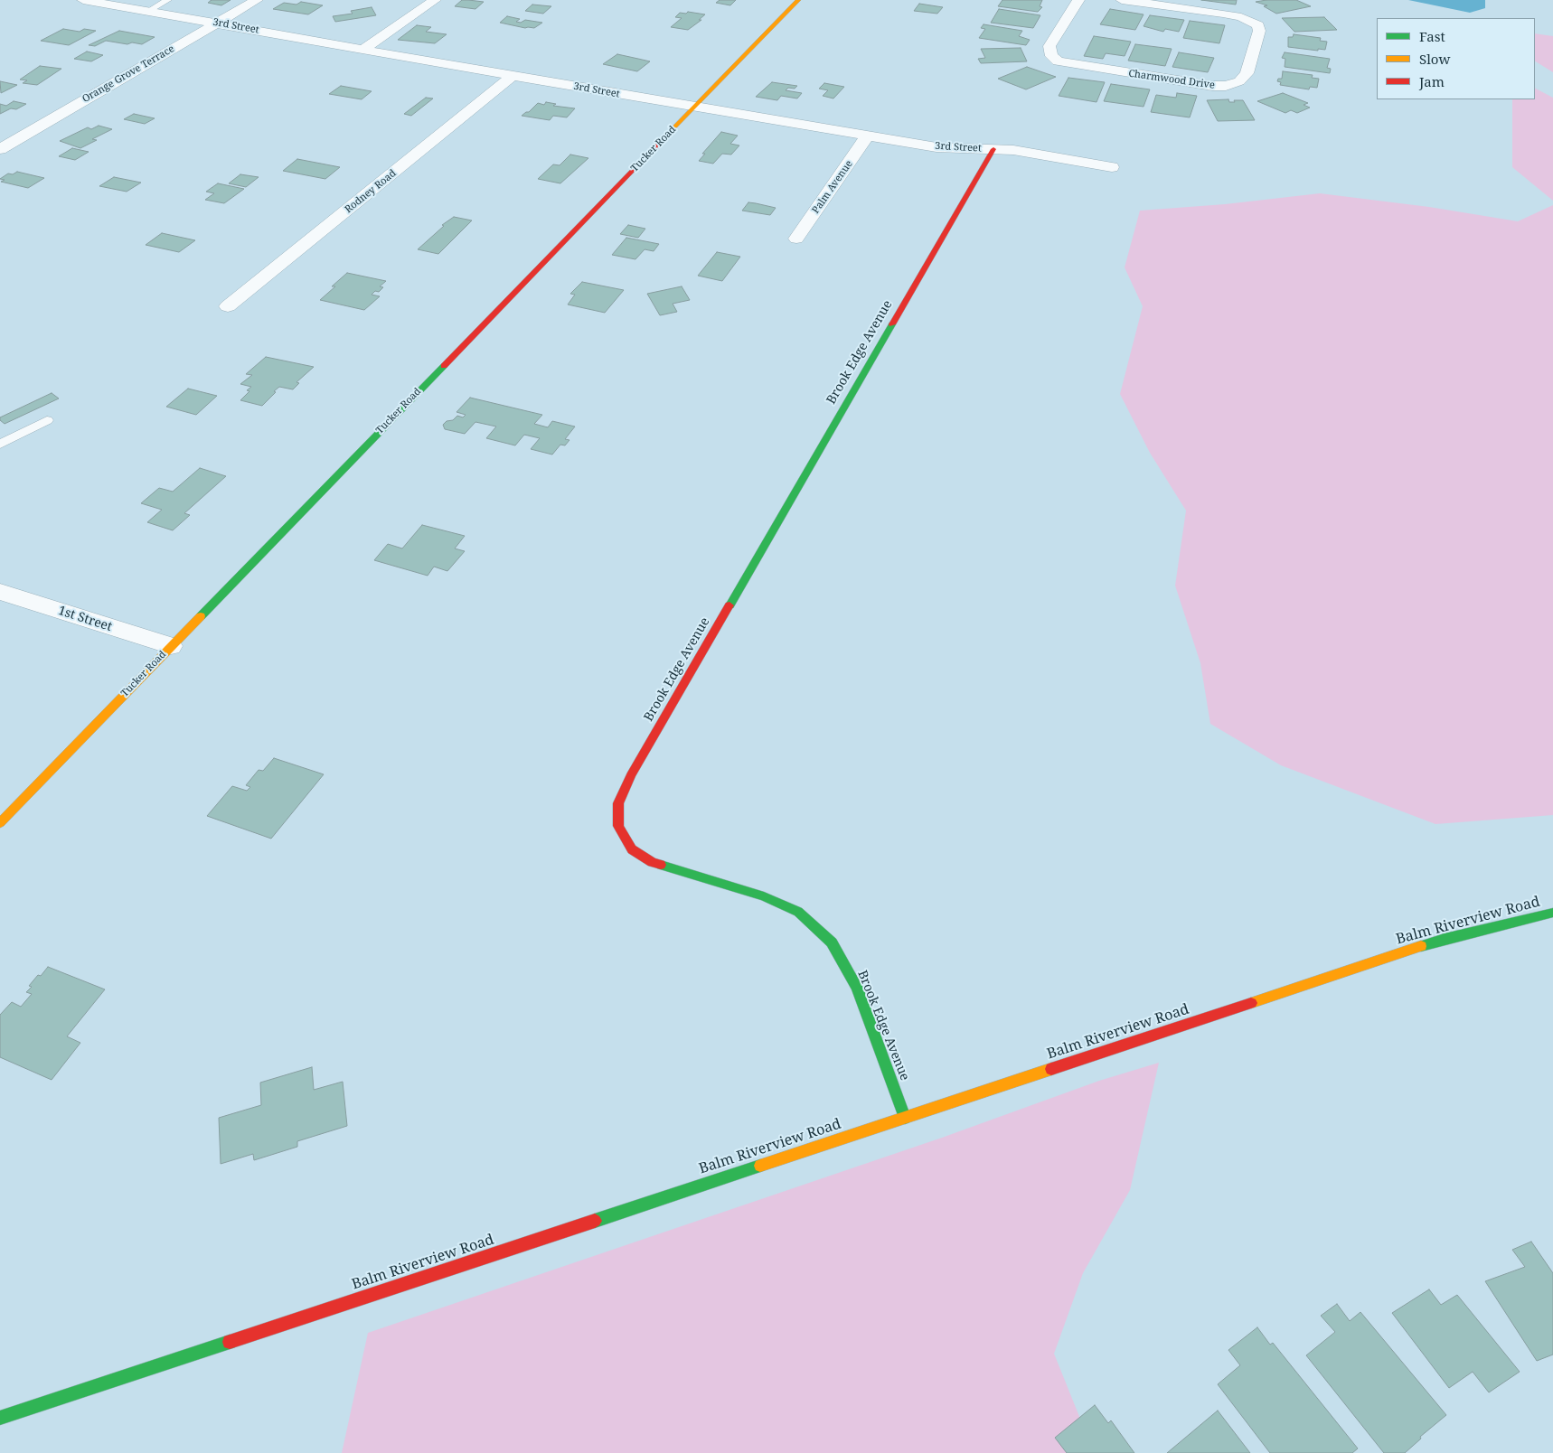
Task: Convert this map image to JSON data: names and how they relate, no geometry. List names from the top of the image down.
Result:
{
  "streets": {
    "street": [
      "3rd Street",
      "Orange Grove Terrace",
      "Charmwood Drive",
      "Tucker Road",
      "Palm Avenue",
      "Rodney Road",
      "Brook Edge Avenue",
      "1st Street",
      "Balm Riverview Road"
    ]
  },
  "crossings": [
    ["3rd Street", "Orange Grove Terrace"],
    ["3rd Street", "Tucker Road"],
    ["3rd Street", "Palm Avenue"],
    ["3rd Street", "Rodney Road"],
    ["3rd Street", "Brook Edge Avenue"],
    ["Tucker Road", "1st Street"],
    ["Brook Edge Avenue", "Balm Riverview Road"]
  ],
  "legend": ["Fast", "Slow", "Jam"]
}
